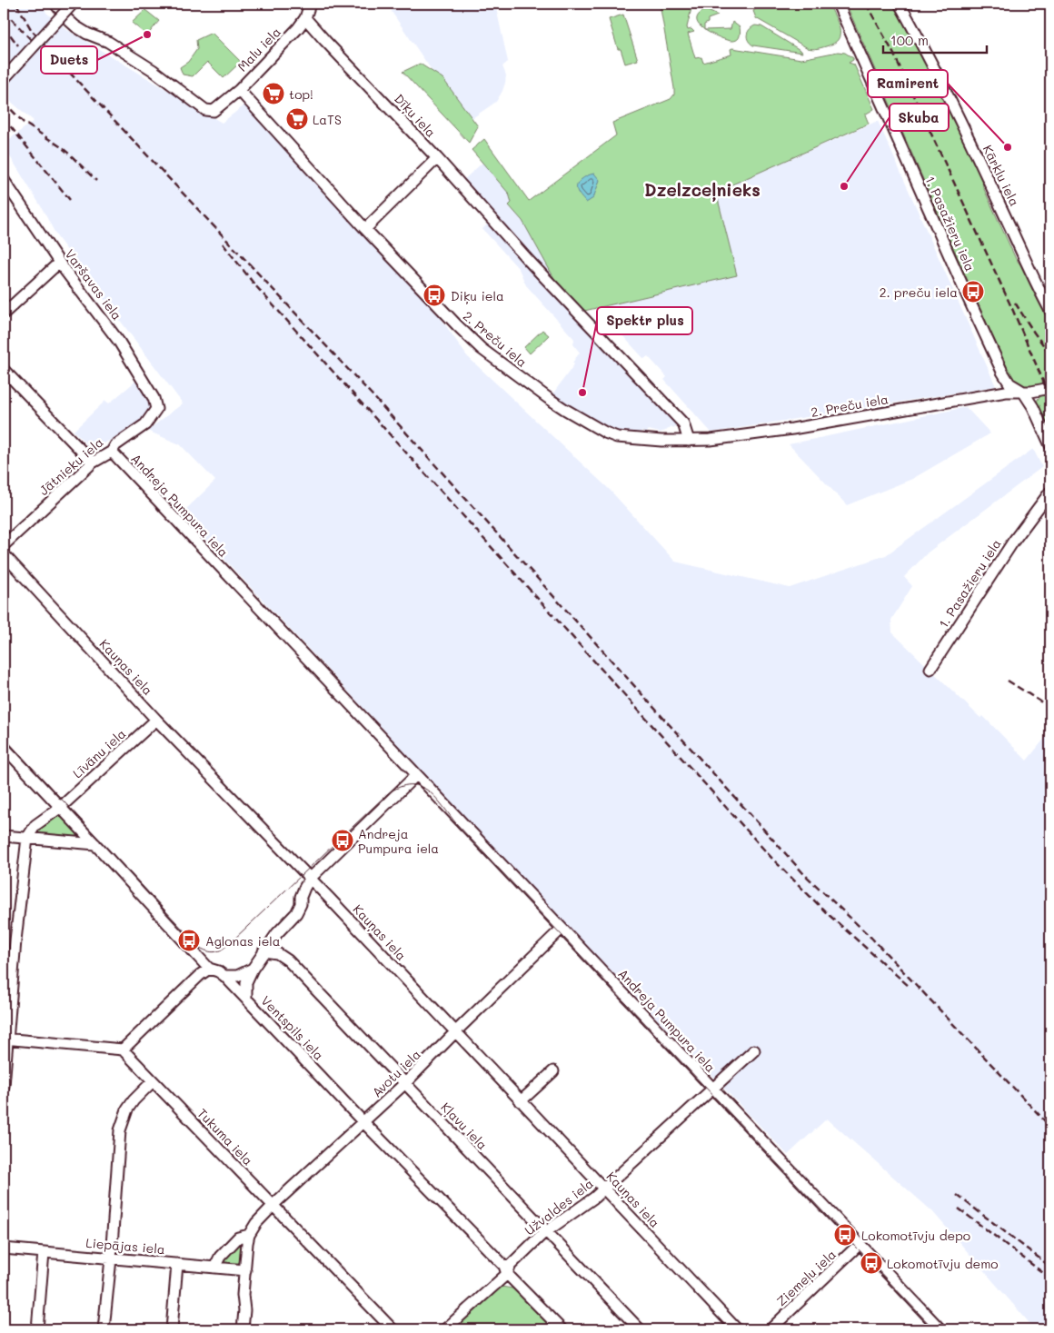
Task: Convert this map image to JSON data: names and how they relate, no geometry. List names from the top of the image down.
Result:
{
  "streets": {
    "street": [
      "Malu iela",
      "Dīķu iela",
      "Kārklu iela",
      "1. Pasažieru iela",
      "Varšavas iela",
      "2. Preču iela",
      "Jātnieku iela",
      "Andreja Pumpura iela",
      "Kauņas iela",
      "Līvānu iela",
      "Ventspils iela",
      "Avotu iela",
      "Kļavu iela",
      "Tukuma iela",
      "Užvaldes iela",
      "Liepājas iela",
      "Ziemeļu iela"
    ]
  },
  "crossings": [
    ["Malu iela", "Dīķu iela"],
    ["Malu iela", "2. Preču iela"],
    ["Dīķu iela", "2. Preču iela"],
    ["1. Pasažieru iela", "2. Preču iela"],
    ["Varšavas iela", "Jātnieku iela"],
    ["Jātnieku iela", "Andreja Pumpura iela"],
    ["Andreja Pumpura iela", "Avotu iela"],
    ["Andreja Pumpura iela", "Užvaldes iela"],
    ["Andreja Pumpura iela", "Ziemeļu iela"],
    ["Kauņas iela", "Līvānu iela"],
    ["Kauņas iela", "Avotu iela"],
    ["Kauņas iela", "Užvaldes iela"],
    ["Līvānu iela", "Ventspils iela"],
    ["Ventspils iela", "Avotu iela"],
    ["Ventspils iela", "Užvaldes iela"],
    ["Avotu iela", "Kļavu iela"],
    ["Avotu iela", "Tukuma iela"],
    ["Avotu iela", "Liepājas iela"],
    ["Kļavu iela", "Užvaldes iela"]
  ],
  "districts": ["Dzelzceļnieks"],
  "places": {
    "other": [
      "Duets",
      "Ramirent",
      "Skuba",
      "Spektr plus"
    ],
    "supermarket": ["top!", "LaTS"],
    "bus stop": [
      "2. preču iela",
      "Diķu iela",
      "Andreja Pumpura iela",
      "Aglonas iela",
      "Lokomotīvju depo",
      "Lokomotīvju demo"
    ]
  },
  "scale_bar": "100 m"
}
